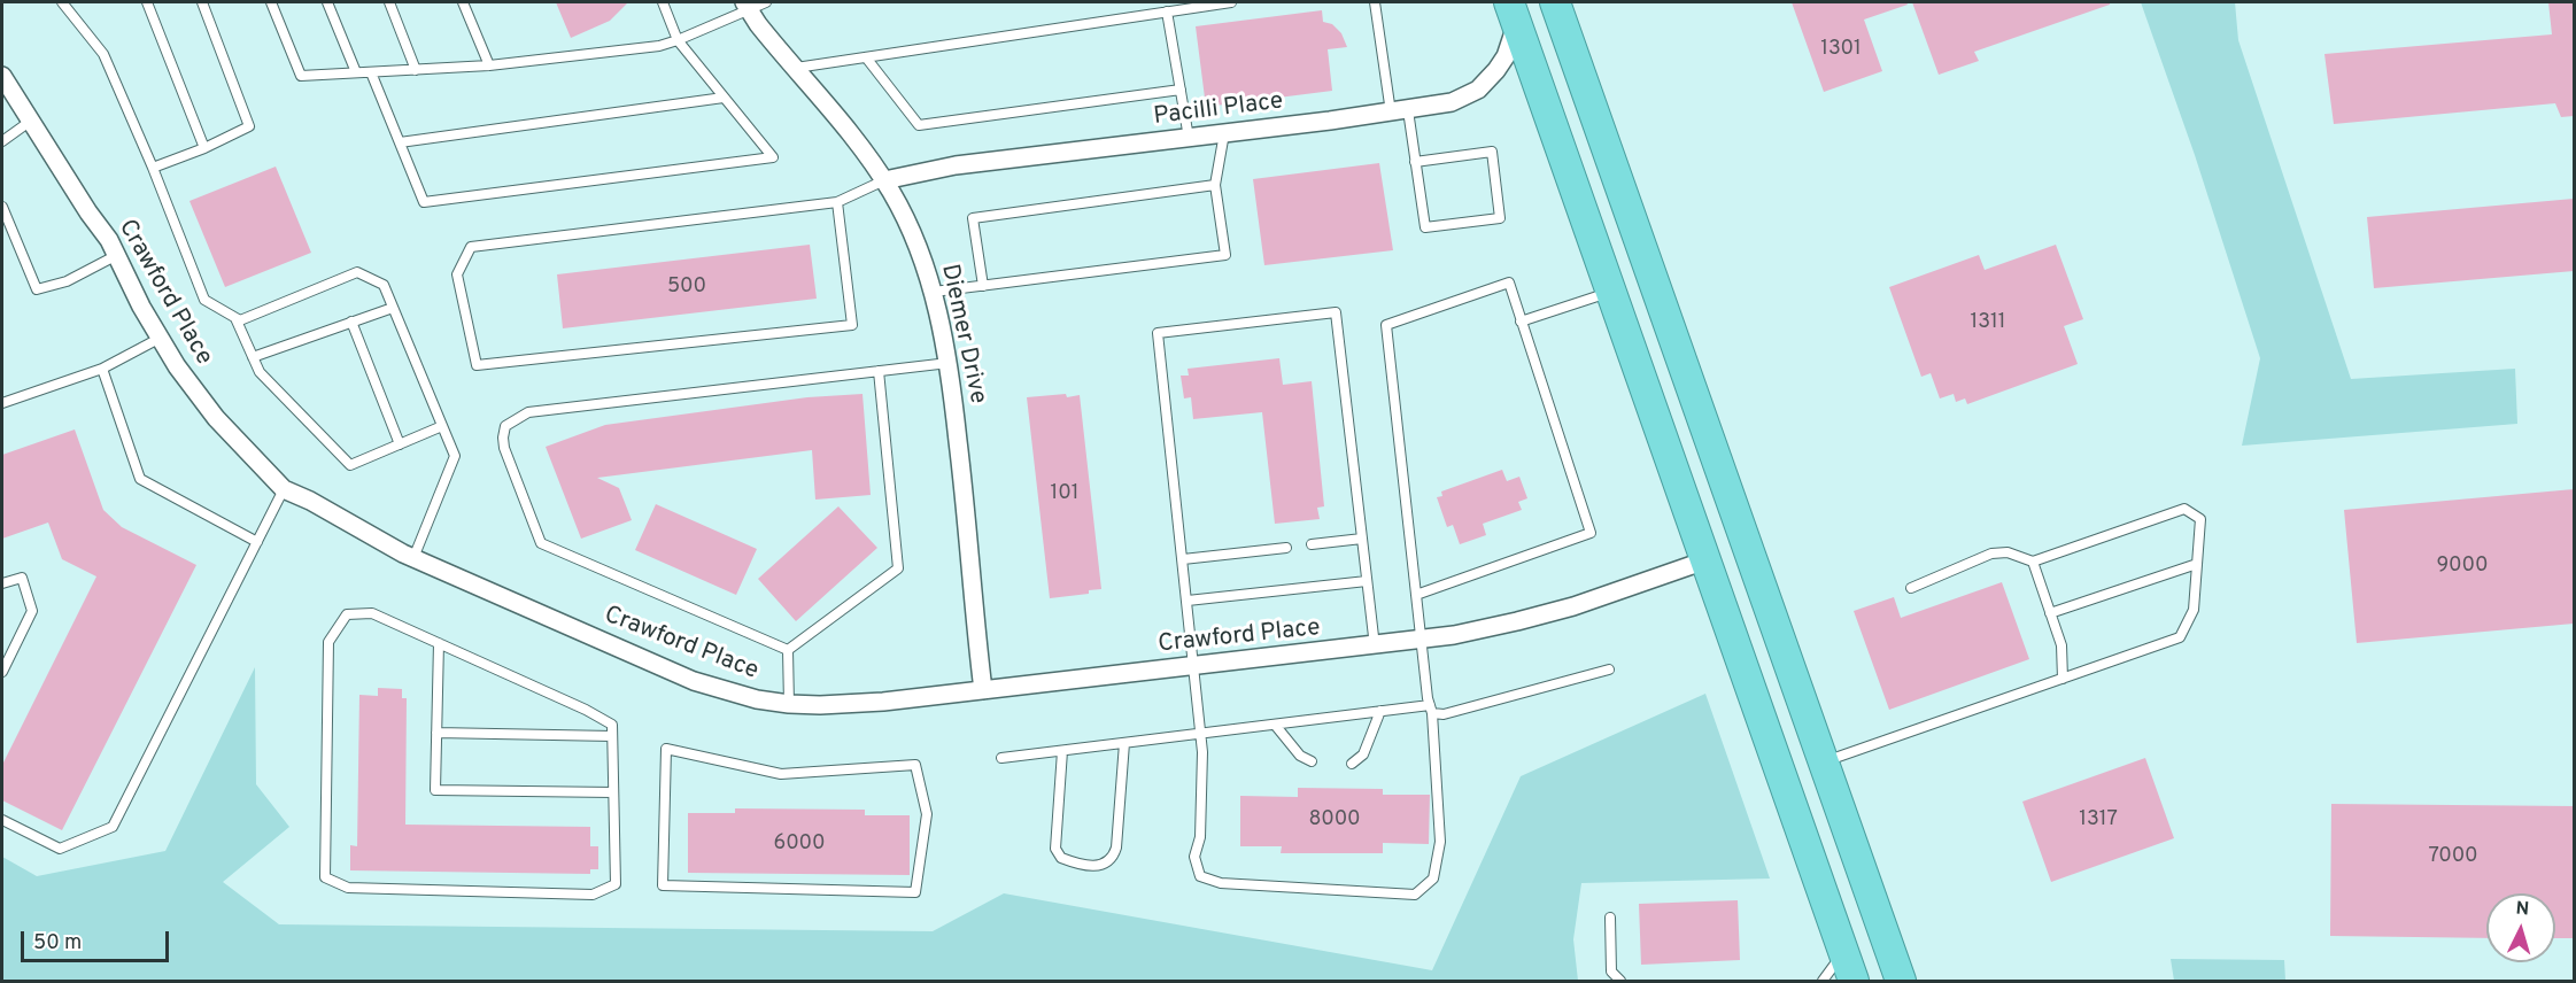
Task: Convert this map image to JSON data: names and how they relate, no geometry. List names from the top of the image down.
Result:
{
  "streets": {
    "street": ["Pacilli Place", "Crawford Place", "Diemer Drive"]
  },
  "crossings": [
    ["Pacilli Place", "Diemer Drive"],
    ["Crawford Place", "Diemer Drive"]
  ],
  "house_numbers": [
    "1301",
    "500",
    "1311",
    "101",
    "9000",
    "8000",
    "1317",
    "6000",
    "7000"
  ],
  "scale_bar": "50 m",
  "north": "top"
}
